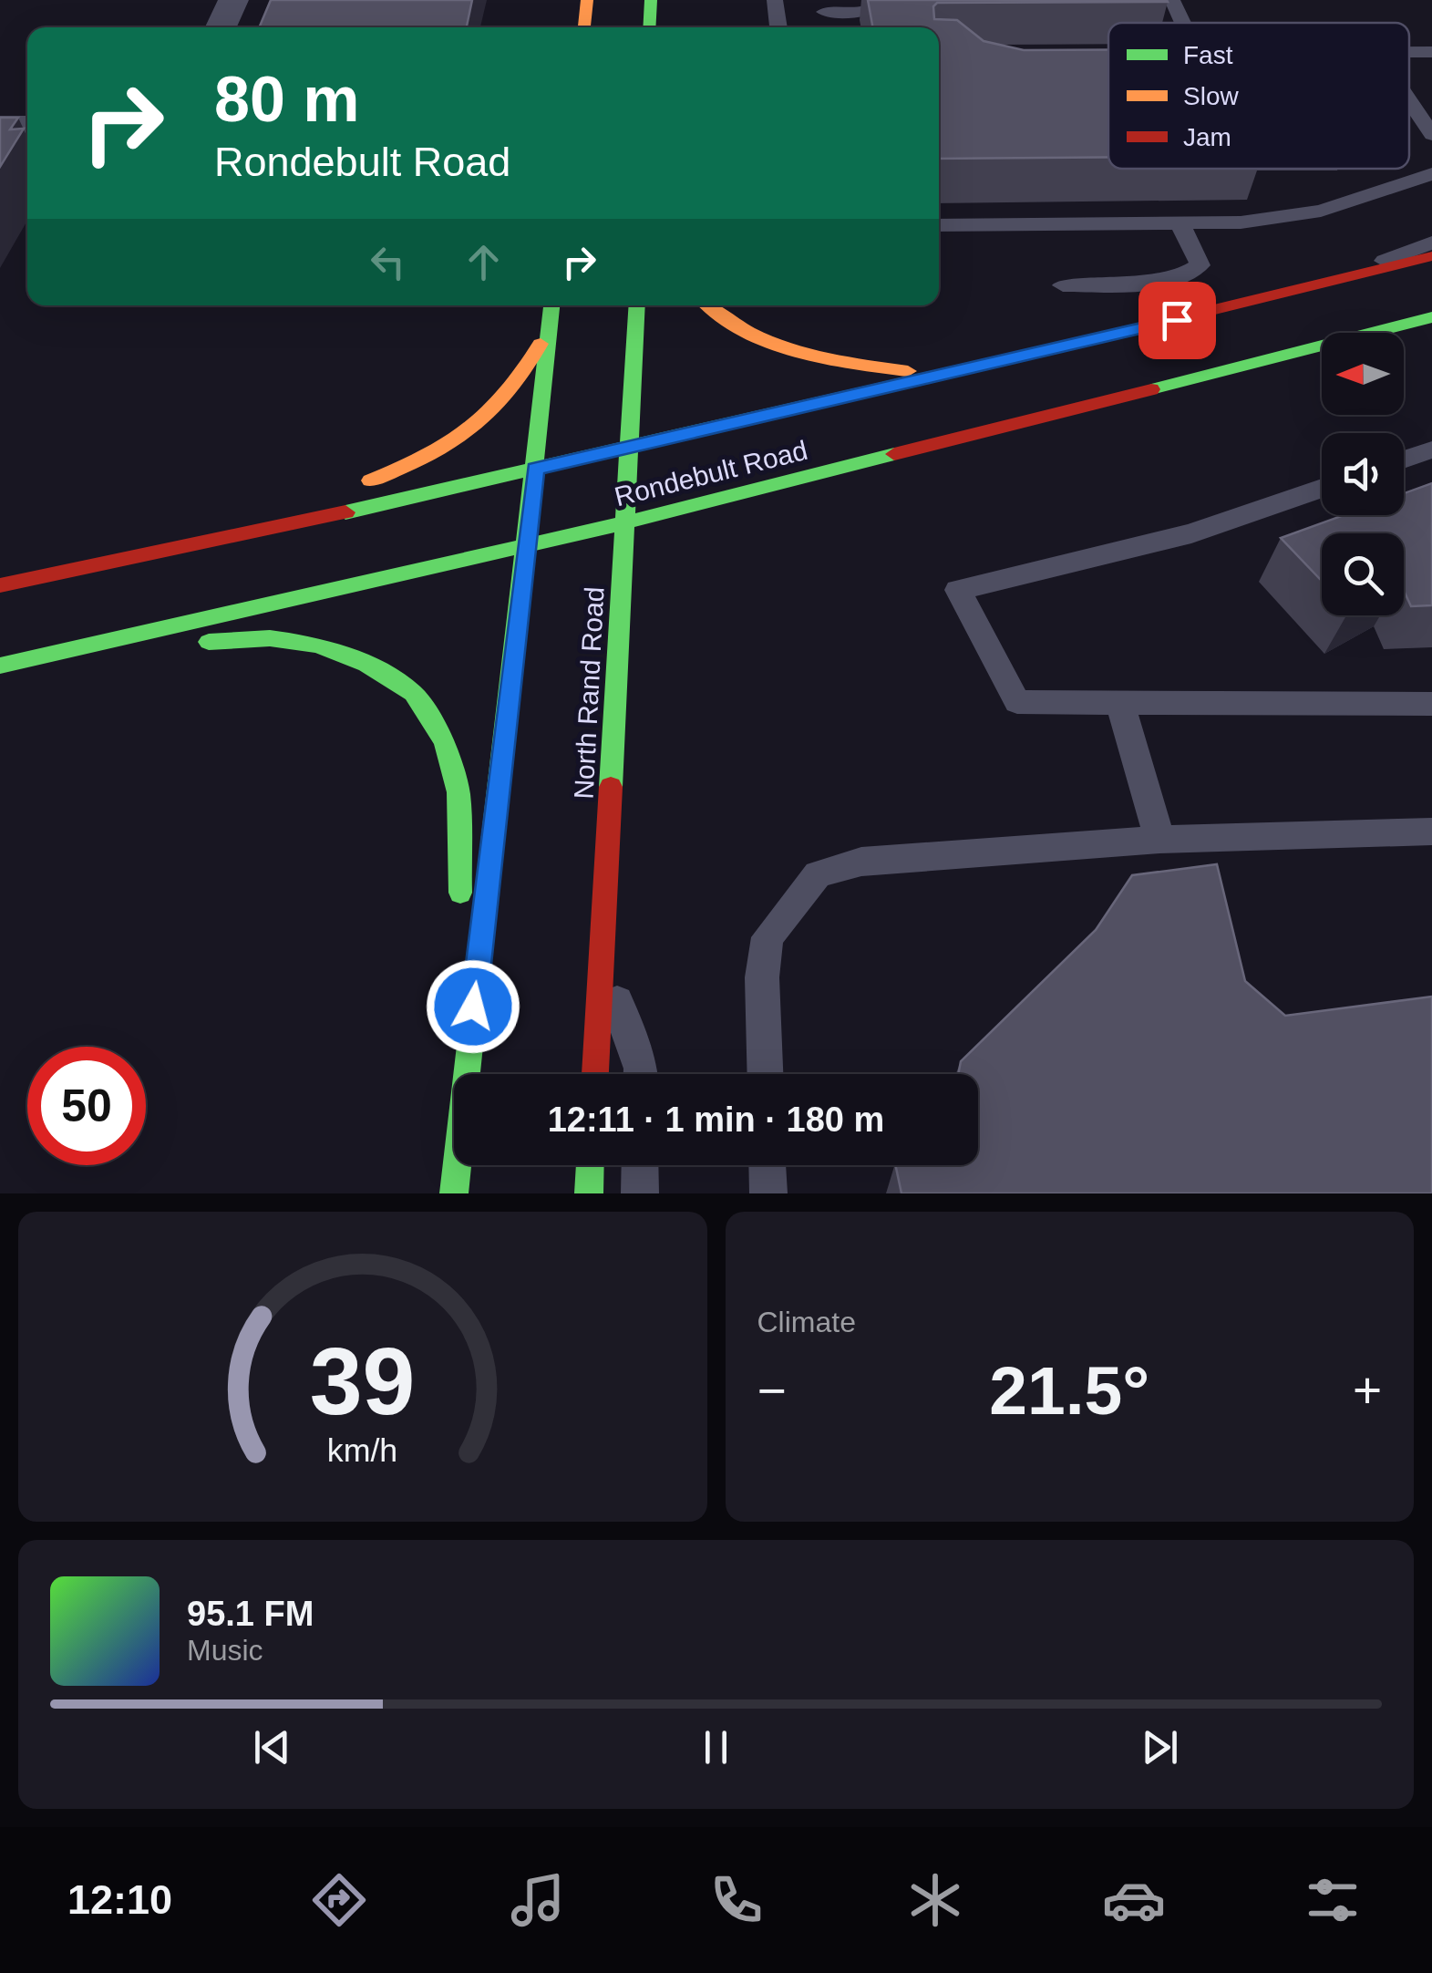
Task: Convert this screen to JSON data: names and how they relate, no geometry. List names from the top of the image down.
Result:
{
  "streets": {
    "main road": ["Rondebult Road", "North Rand Road"]
  },
  "crossings": [
    ["Rondebult Road", "North Rand Road"]
  ],
  "legend": ["Fast", "Slow", "Jam"],
  "north": "left",
  "page": {
    "turn": ["80 m", "Rondebult Road"],
    "limit": "50",
    "trip": "12:11 · 1 min · 180 m",
    "tile": "Climate",
    "heat": ["−", "21.5°", "+"],
    "song": ["95.1 FM", "Music"],
    "tabs": "12:10",
    "gauge": ["39", "km/h"]
  }
}
